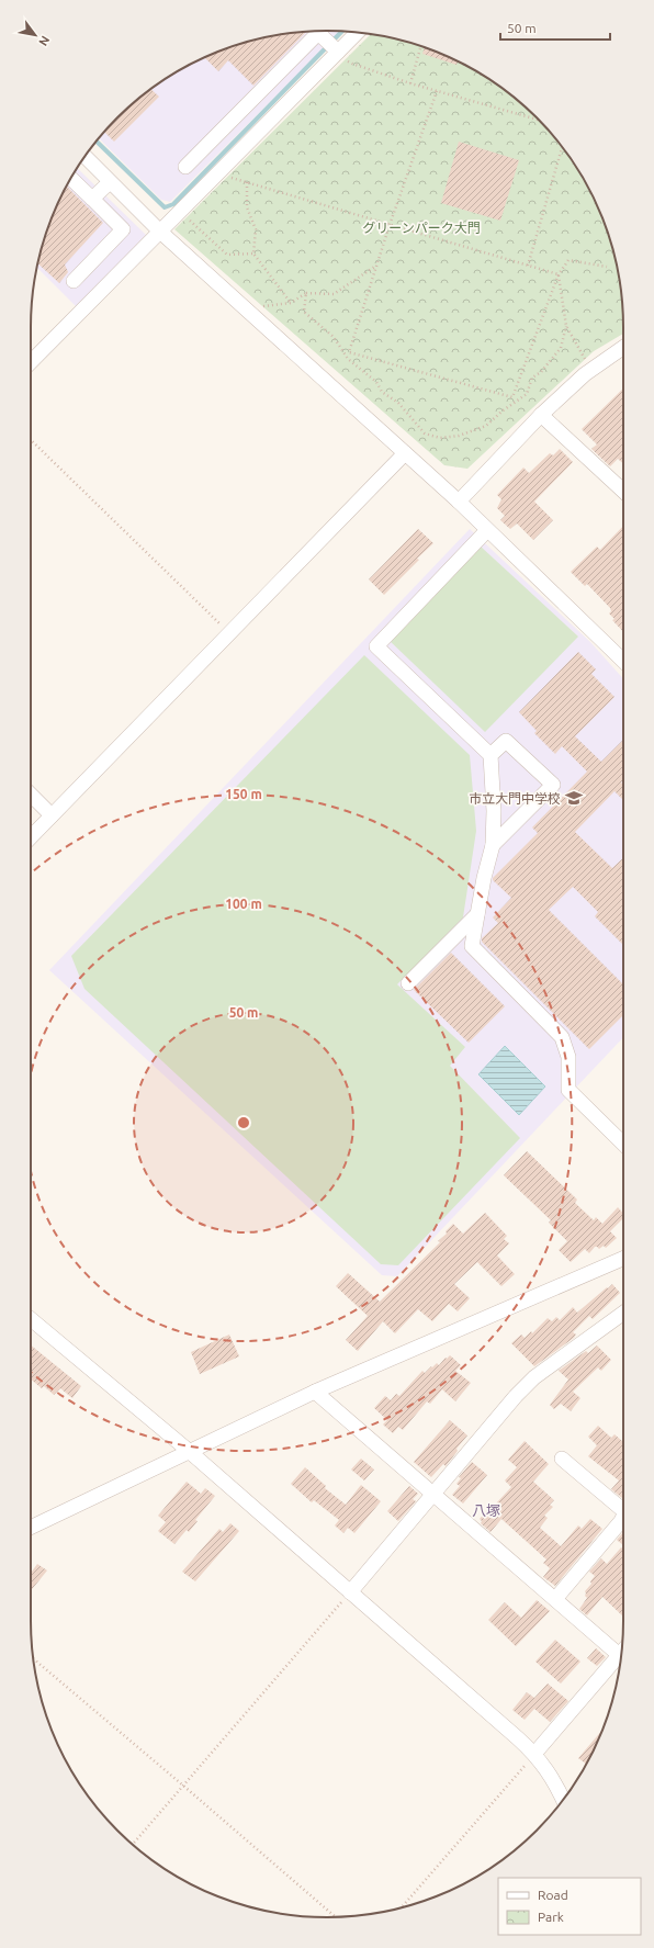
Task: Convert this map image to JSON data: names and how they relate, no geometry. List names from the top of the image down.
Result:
{
  "districts": ["八塚"],
  "parks": ["グリーンパーク大門"],
  "places": {
    "school or university": ["市立大門中学校"]
  },
  "legend": ["Road", "Park"],
  "scale_bar": "50 m",
  "north": "bottom right",
  "rings": ["150 m", "100 m", "50 m"]
}
